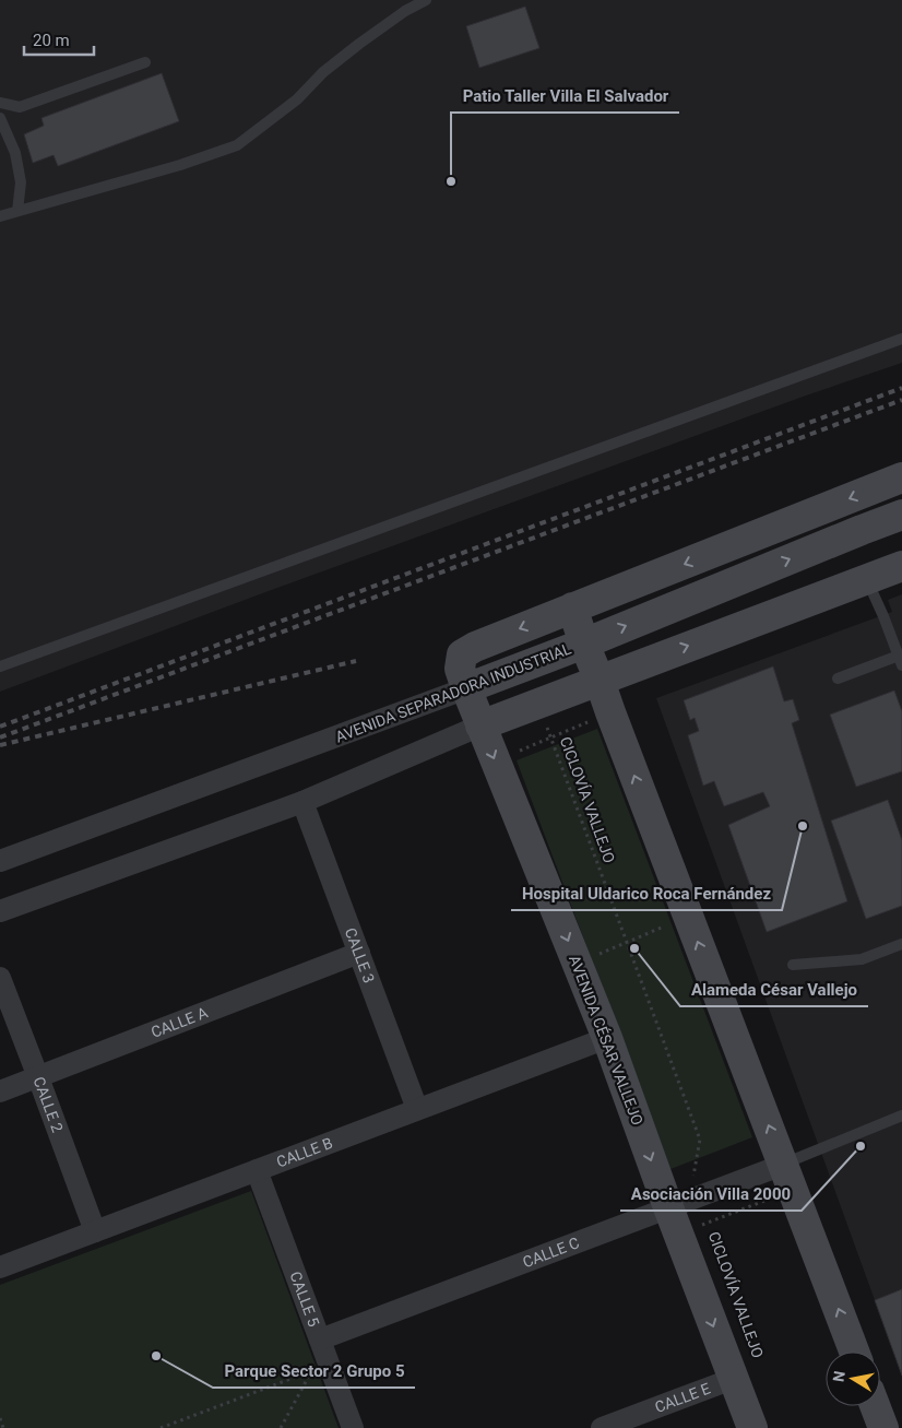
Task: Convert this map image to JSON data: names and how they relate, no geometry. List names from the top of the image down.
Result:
{
  "streets": {
    "main road": ["AVENIDA SEPARADORA INDUSTRIAL", "AVENIDA CÉSAR VALLEJO"],
    "street": [
      "CALLE 3",
      "CALLE A",
      "CALLE 2",
      "CALLE B",
      "CALLE C",
      "CALLE 5",
      "CALLE E"
    ],
    "path": ["CICLOVÍA VALLEJO"]
  },
  "crossings": [
    ["AVENIDA SEPARADORA INDUSTRIAL", "AVENIDA CÉSAR VALLEJO"],
    ["CICLOVÍA VALLEJO", "AVENIDA CÉSAR VALLEJO"],
    ["CICLOVÍA VALLEJO", "CALLE C"],
    ["CALLE 3", "CALLE A"],
    ["CALLE 3", "CALLE B"],
    ["CALLE A", "CALLE 2"],
    ["AVENIDA CÉSAR VALLEJO", "CALLE B"],
    ["AVENIDA CÉSAR VALLEJO", "CALLE C"],
    ["AVENIDA CÉSAR VALLEJO", "CALLE E"],
    ["CALLE 2", "CALLE B"],
    ["CALLE B", "CALLE 5"],
    ["CALLE C", "CALLE 5"]
  ],
  "places": [
    "Patio Taller Villa El Salvador",
    "Hospital Uldarico Roca Fernández",
    "Alameda César Vallejo",
    "Asociación Villa 2000",
    "Parque Sector 2 Grupo 5"
  ],
  "scale_bar": "20 m",
  "north": "left"
}
